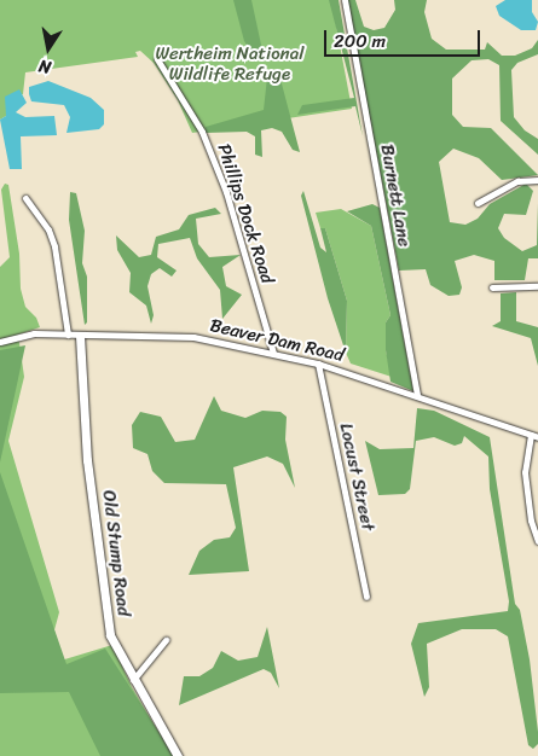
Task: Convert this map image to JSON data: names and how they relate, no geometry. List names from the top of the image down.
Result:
{
  "streets": {
    "street": [
      "Burnett Lane",
      "Phillips Dock Road",
      "Beaver Dam Road",
      "Locust Street",
      "Old Stump Road"
    ]
  },
  "crossings": [
    ["Burnett Lane", "Beaver Dam Road"],
    ["Phillips Dock Road", "Beaver Dam Road"],
    ["Beaver Dam Road", "Locust Street"],
    ["Beaver Dam Road", "Old Stump Road"]
  ],
  "parks": ["Wertheim National Wildlife Refuge"],
  "scale_bar": "200 m",
  "north": "bottom"
}
